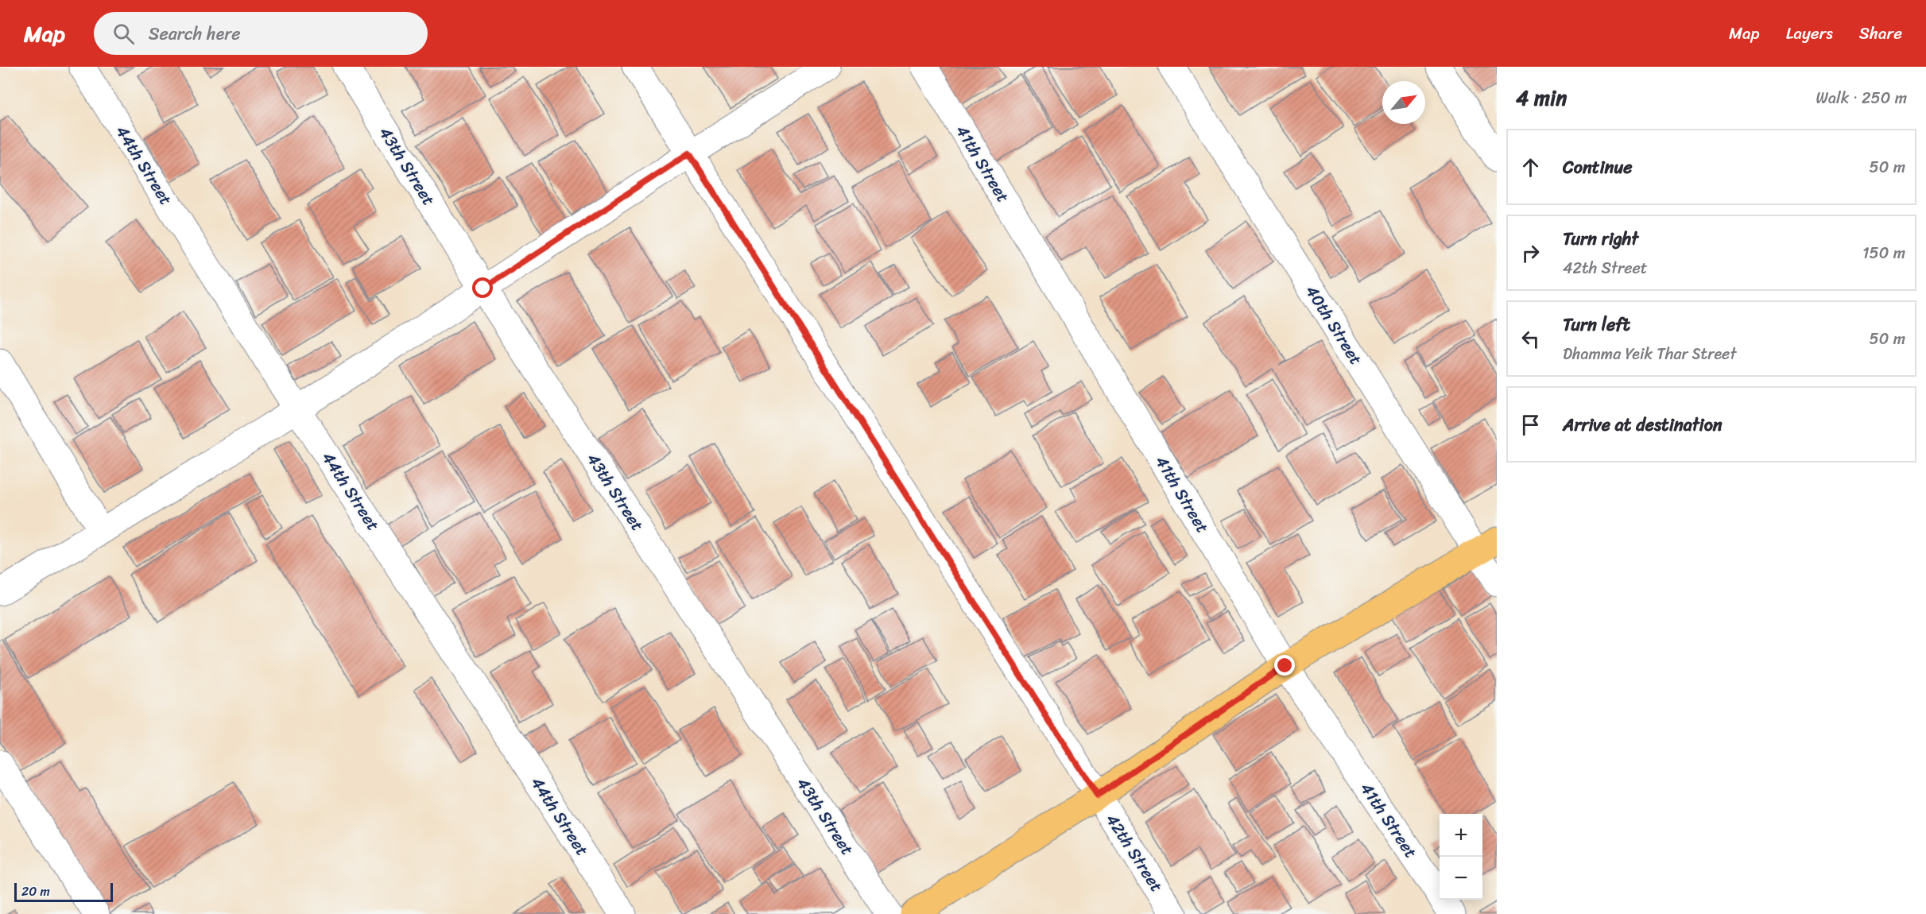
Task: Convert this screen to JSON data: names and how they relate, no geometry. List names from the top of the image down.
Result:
{
  "streets": {
    "street": [
      "41th Street",
      "44th Street",
      "43th Street",
      "40th Street",
      "42th Street"
    ]
  },
  "scale_bar": "20 m",
  "north": "top right",
  "page": {
    "header": "Map",
    "search": "Search here",
    "nav": ["Map", "Layers", "Share"],
    "heading": ["4 min", "Walk · 250 m"],
    "list": [
      ["Continue", "50 m"],
      ["Turn right", "42th Street", "150 m"],
      ["Turn left", "Dhamma Yeik Thar Street", "50 m"],
      "Arrive at destination"
    ],
    "map_buttons": ["+", "−"],
    "scale": "20 m"
  }
}
